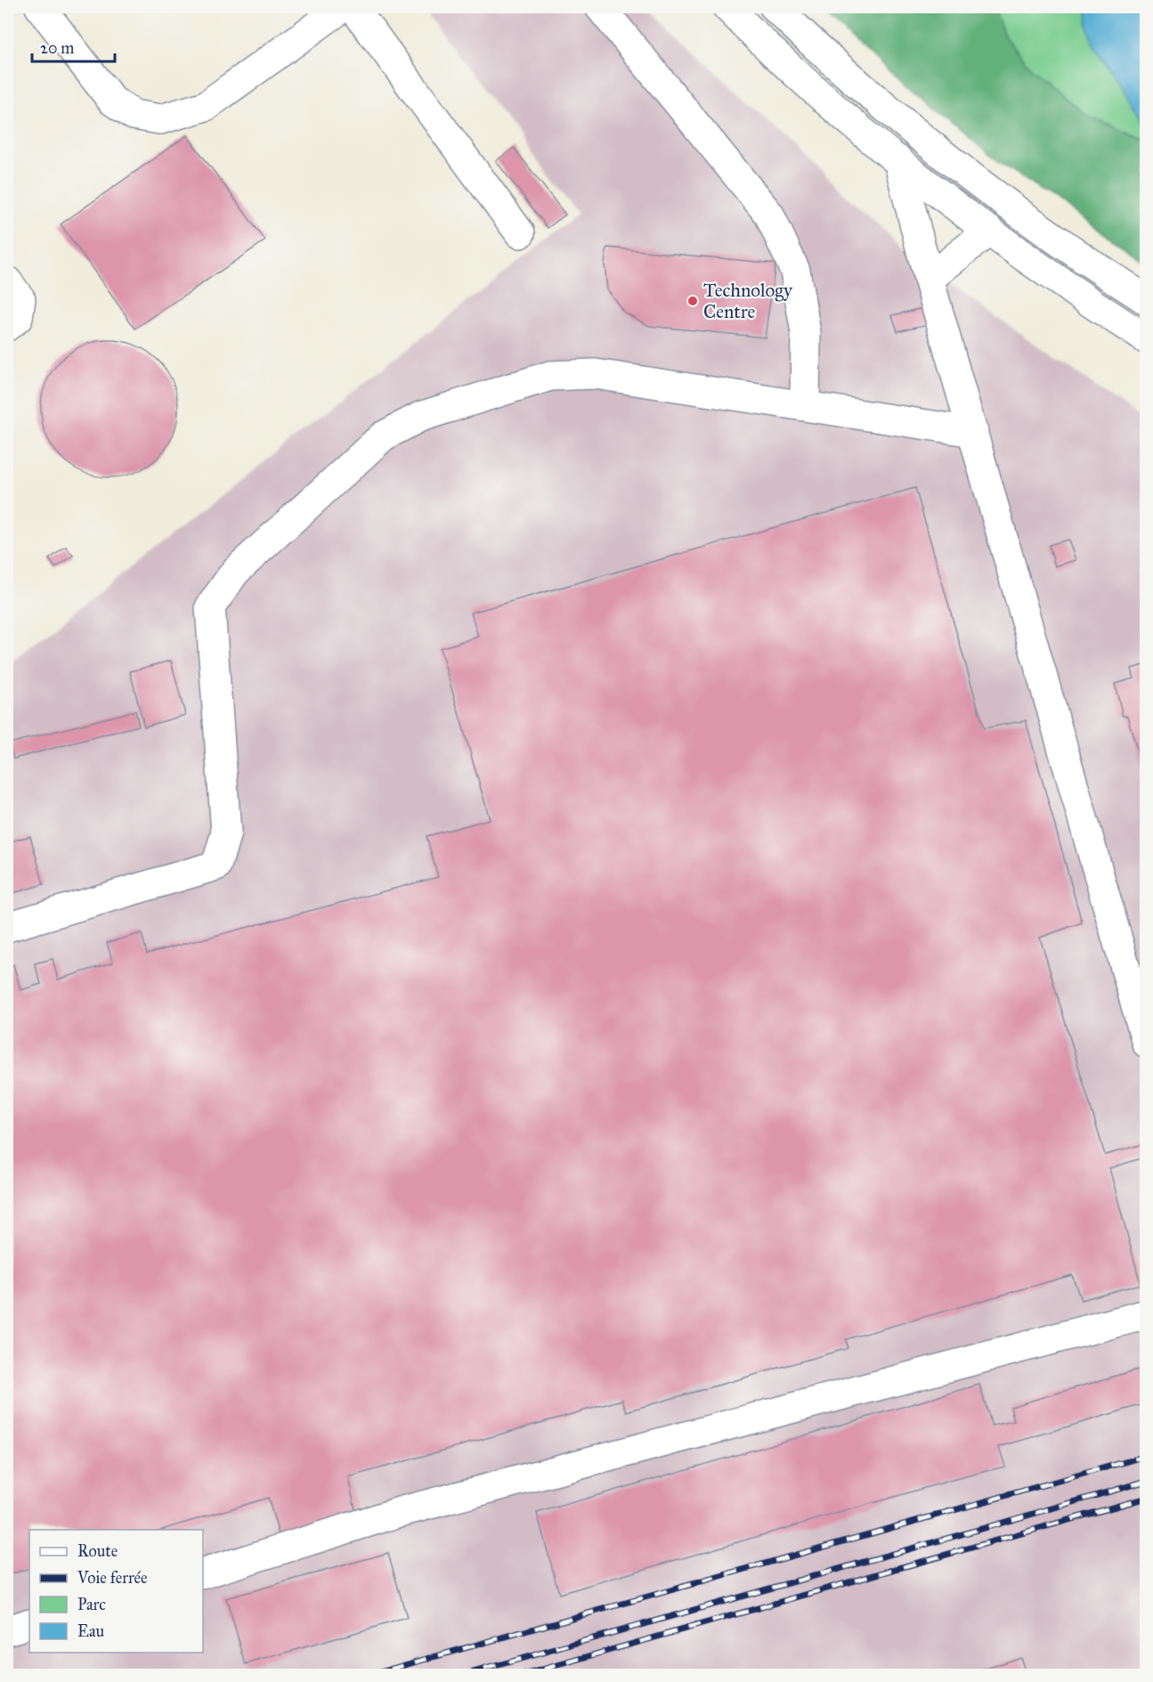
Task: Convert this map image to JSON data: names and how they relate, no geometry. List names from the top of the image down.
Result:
{
  "places": ["Technology Centre"],
  "legend": [
    "Route",
    "Voie ferrée",
    "Parc",
    "Eau"
  ],
  "scale_bar": "20 m"
}
